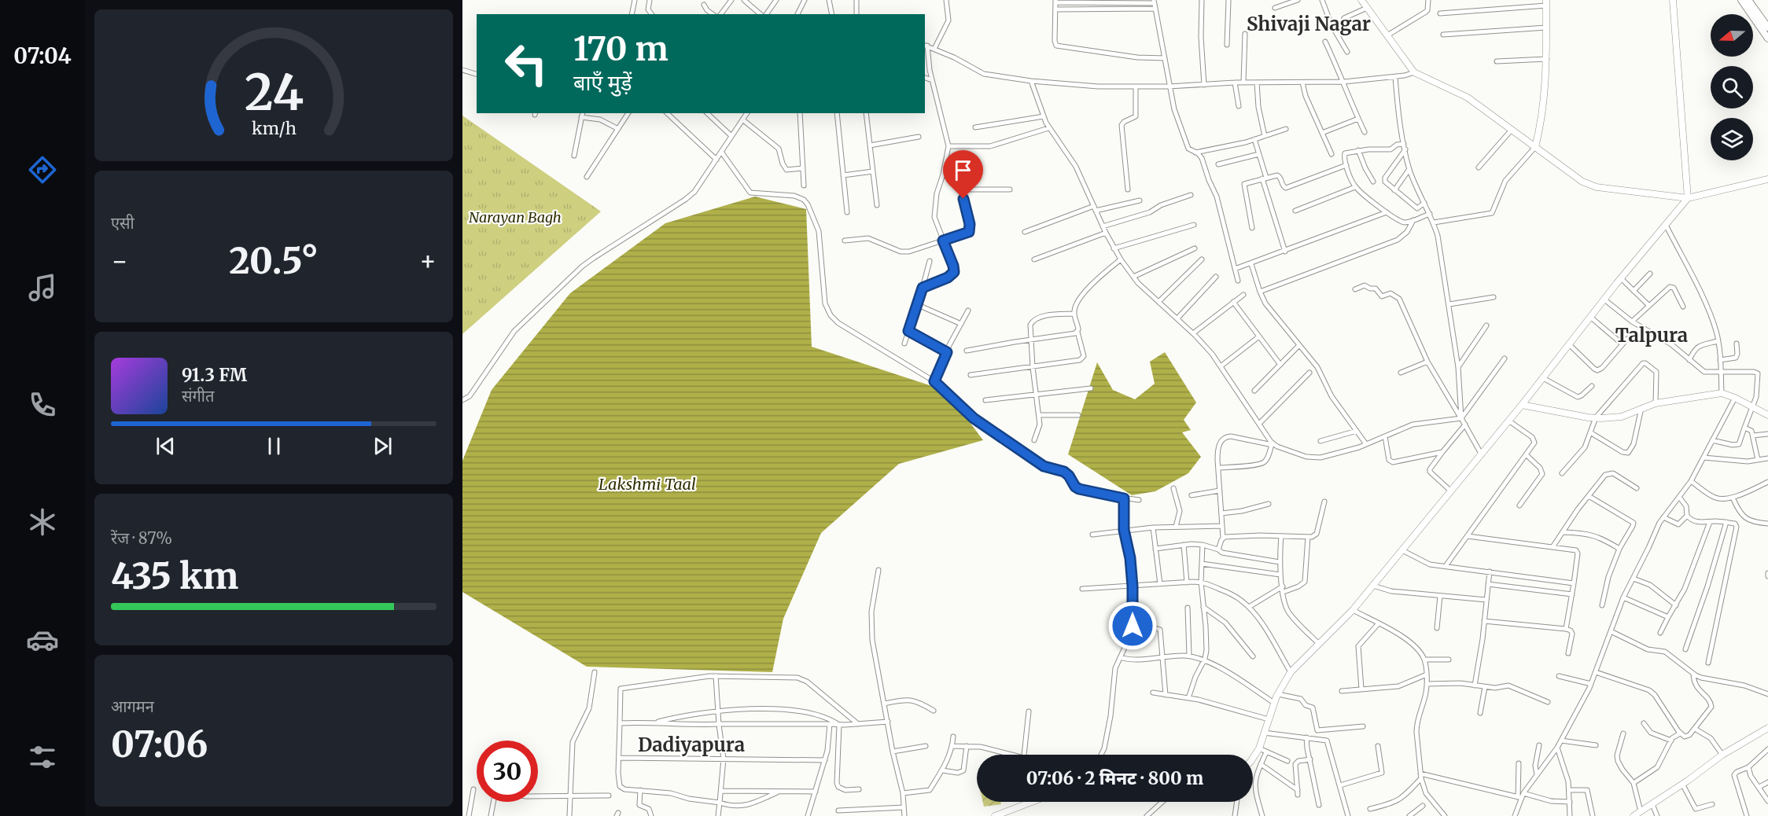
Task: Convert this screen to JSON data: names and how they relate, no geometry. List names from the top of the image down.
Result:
{
  "districts": ["Shivaji Nagar", "Talpura", "Dadiyapura"],
  "water": ["Lakshmi Taal"],
  "parks": ["Narayan Bagh"],
  "north": "left",
  "page": {
    "tabs": "07:04",
    "turn": ["170 m", "बाएँ मुड़ें"],
    "tile": [
      "एसी",
      ["रेंज · 87%", "435 km"],
      ["आगमन", "07:06"]
    ],
    "heat": ["−", "20.5°", "+"],
    "song": ["91.3 FM", "संगीत"],
    "limit": "30",
    "trip": "07:06 · 2 मिनट · 800 m",
    "gauge": ["24", "km/h"]
  }
}
